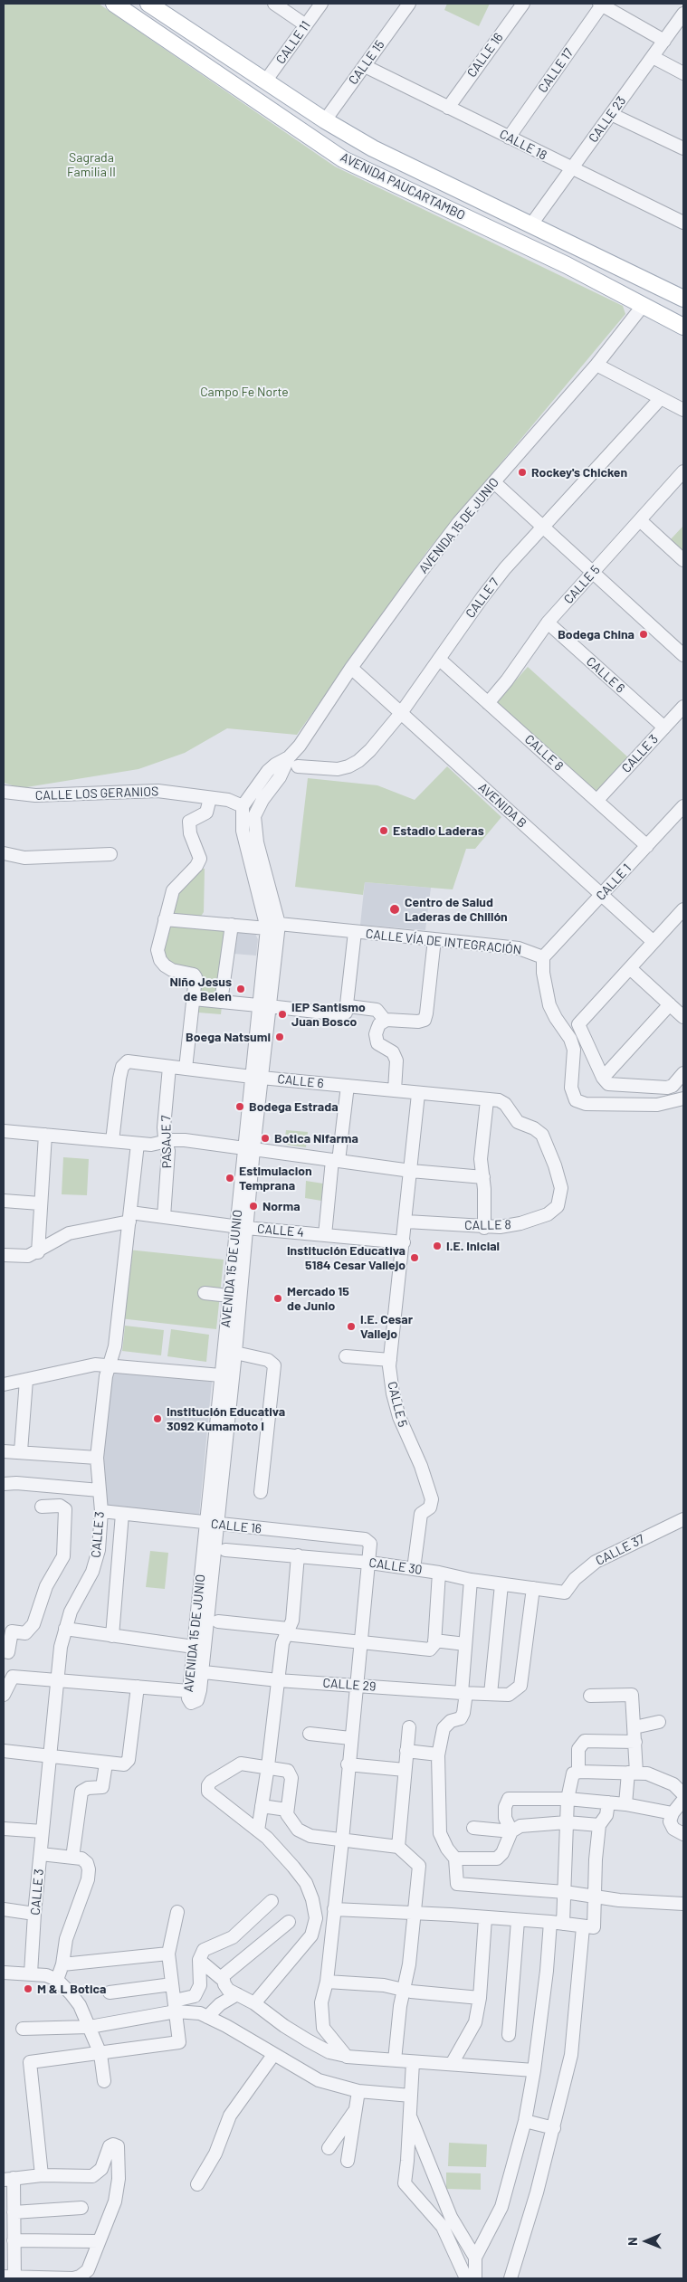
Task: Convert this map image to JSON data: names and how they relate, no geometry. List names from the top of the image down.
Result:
{
  "streets": {
    "main road": ["AVENIDA PAUCARTAMBO"],
    "street": [
      "CALLE 11",
      "CALLE 16",
      "CALLE 15",
      "CALLE 17",
      "CALLE 23",
      "CALLE 18",
      "AVENIDA 15 DE JUNIO",
      "CALLE 5",
      "CALLE 7",
      "CALLE 6",
      "CALLE 8",
      "CALLE 3",
      "CALLE LOS GERANIOS",
      "AVENIDA B",
      "CALLE 1",
      "CALLE VÍA DE INTEGRACIÓN",
      "PASAJE 7",
      "CALLE 4",
      "CALLE 37",
      "CALLE 30",
      "CALLE 29"
    ]
  },
  "crossings": [
    ["CALLE 11", "AVENIDA PAUCARTAMBO"],
    ["CALLE 16", "CALLE 18"],
    ["CALLE 16", "AVENIDA 15 DE JUNIO"],
    ["CALLE 16", "CALLE 3"],
    ["CALLE 16", "CALLE 30"],
    ["CALLE 15", "CALLE 18"],
    ["CALLE 15", "AVENIDA PAUCARTAMBO"],
    ["CALLE 17", "CALLE 18"],
    ["CALLE 23", "CALLE 18"],
    ["CALLE 23", "AVENIDA PAUCARTAMBO"],
    ["AVENIDA PAUCARTAMBO", "AVENIDA 15 DE JUNIO"],
    ["AVENIDA 15 DE JUNIO", "CALLE 7"],
    ["AVENIDA 15 DE JUNIO", "CALLE 6"],
    ["AVENIDA 15 DE JUNIO", "CALLE LOS GERANIOS"],
    ["AVENIDA 15 DE JUNIO", "AVENIDA B"],
    ["AVENIDA 15 DE JUNIO", "CALLE VÍA DE INTEGRACIÓN"],
    ["AVENIDA 15 DE JUNIO", "CALLE 4"],
    ["AVENIDA 15 DE JUNIO", "CALLE 29"],
    ["CALLE 5", "CALLE 6"],
    ["CALLE 5", "CALLE 8"],
    ["CALLE 5", "CALLE 4"],
    ["CALLE 5", "CALLE 30"],
    ["CALLE 7", "CALLE 8"],
    ["CALLE 7", "AVENIDA B"],
    ["CALLE 6", "CALLE 8"],
    ["CALLE 6", "CALLE 3"],
    ["CALLE 6", "PASAJE 7"],
    ["CALLE 8", "CALLE 3"],
    ["CALLE 8", "CALLE 1"],
    ["CALLE 3", "CALLE 4"],
    ["AVENIDA B", "CALLE 1"],
    ["CALLE 1", "CALLE VÍA DE INTEGRACIÓN"],
    ["PASAJE 7", "CALLE 4"],
    ["CALLE 37", "CALLE 30"],
    ["CALLE 30", "CALLE 29"]
  ],
  "parks": ["Sagrada Familia II", "Campo Fe Norte"],
  "places": [
    "Rockey's Chicken",
    "Bodega China",
    "Estadio Laderas",
    "Centro de Salud Laderas de Chillón",
    "Niño Jesus de Belen",
    "IEP Santismo Juan Bosco",
    "Boega Natsumi",
    "Bodega Estrada",
    "Botica Nifarma",
    "Estimulacion Temprana",
    "Norma",
    "I.E. Inicial",
    "Institución Educativa 5184 Cesar Vallejo",
    "Mercado 15 de Junio",
    "I.E. Cesar Vallejo",
    "Institución Educativa 3092 Kumamoto I",
    "M & L Botica"
  ],
  "north": "left"
}
